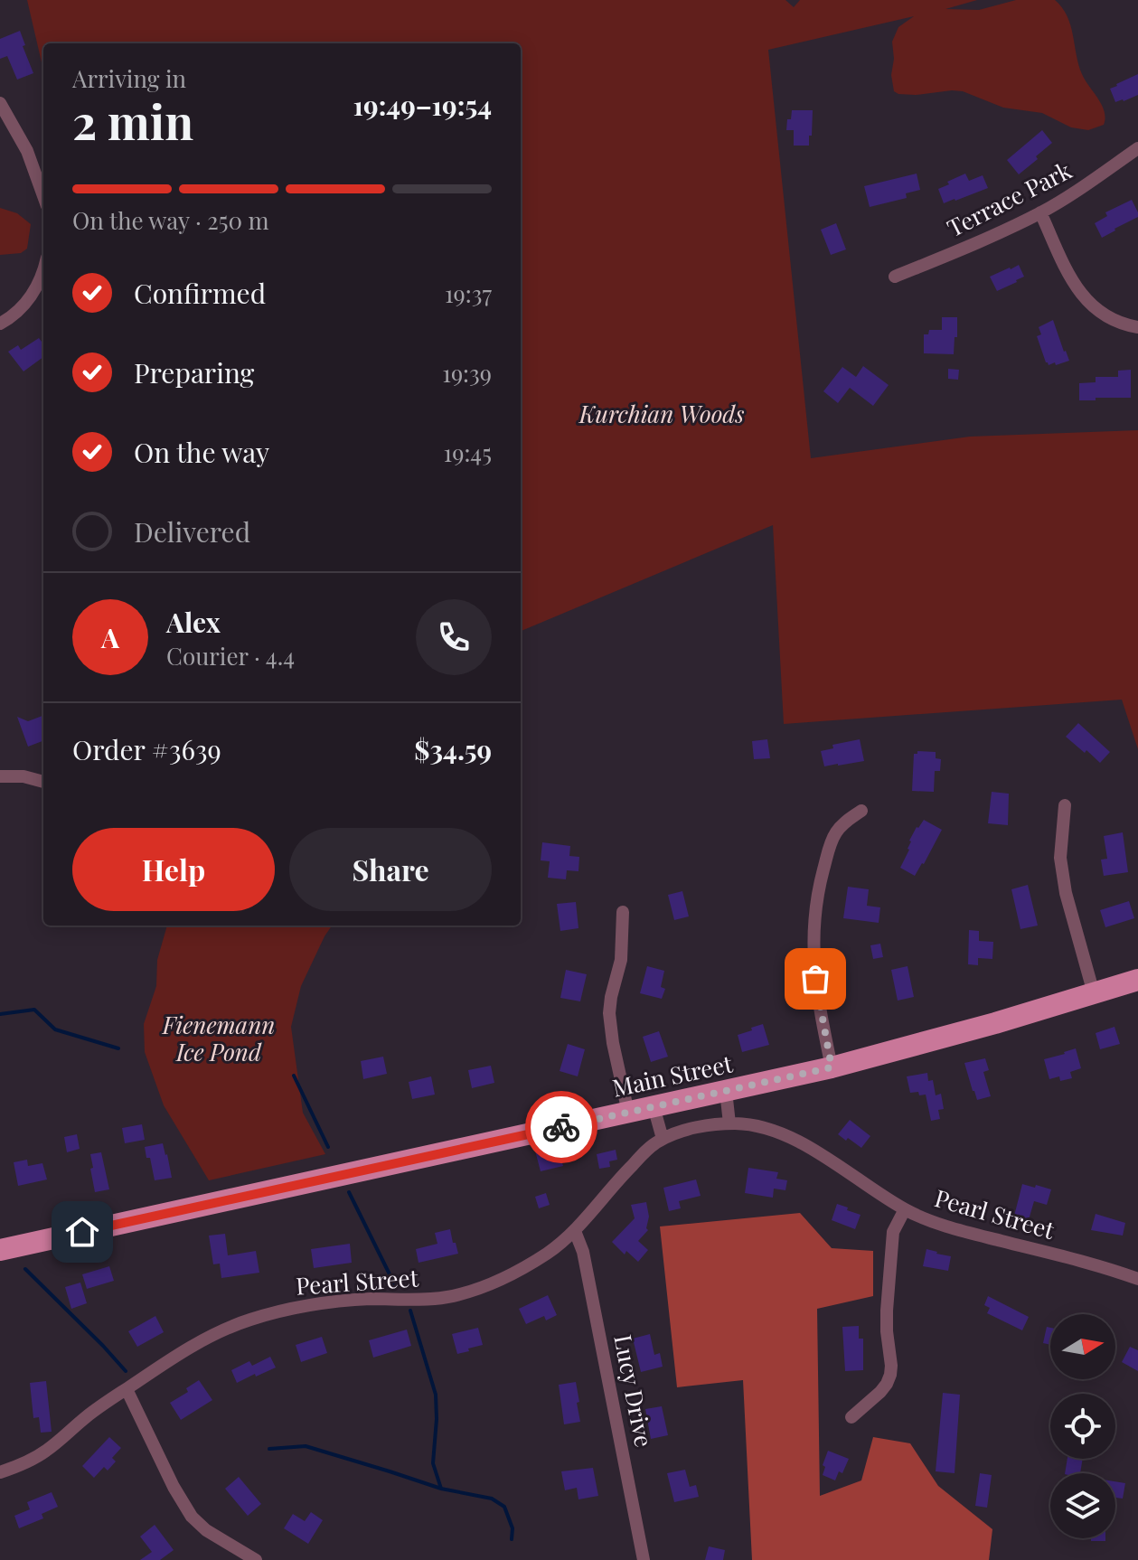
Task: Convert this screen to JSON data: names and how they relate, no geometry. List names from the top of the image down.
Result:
{
  "streets": {
    "main road": ["Main Street"],
    "street": ["Terrace Park", "Pearl Street", "Lucy Drive"]
  },
  "crossings": [
    ["Pearl Street", "Lucy Drive"]
  ],
  "parks": ["Kurchian Woods", "Fienemann Ice Pond"],
  "north": "right",
  "page": {
    "heading": ["2 min", "Arriving in", "19:49–19:54"],
    "panel": [
      "Alex",
      "Courier · 4.4",
      "Order #3639",
      "$34.59"
    ],
    "bar": "On the way · 250 m",
    "list": [
      ["Confirmed", "19:37"],
      ["Preparing", "19:39"],
      ["On the way", "19:45"],
      "Delivered"
    ],
    "round": "A",
    "buttons": ["Help", "Share"]
  }
}
